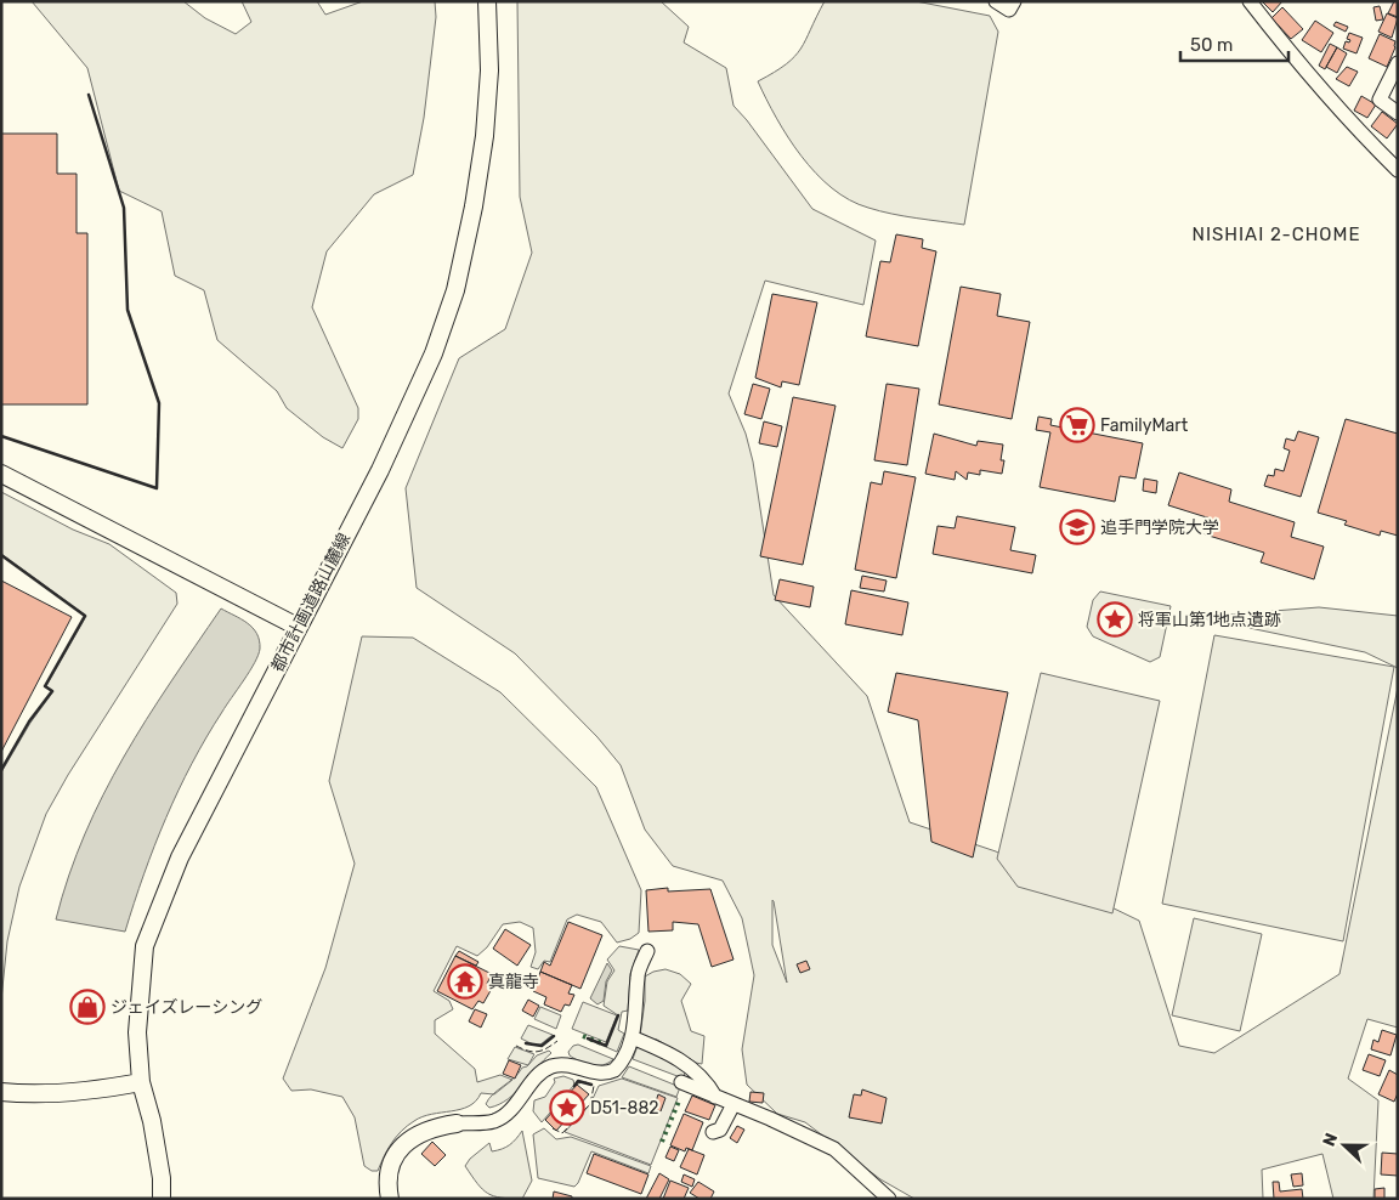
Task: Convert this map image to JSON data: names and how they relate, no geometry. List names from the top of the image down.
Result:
{
  "streets": {
    "street": ["都市計画道路山麓線"]
  },
  "districts": ["NISHIAI 2-CHOME"],
  "places": {
    "supermarket": ["FamilyMart"],
    "school or university": ["追手門学院大学"],
    "place": ["将軍山第1地点遺跡", "D51-882"],
    "temple": ["真龍寺"],
    "shop": ["ジェイズレーシング"]
  },
  "scale_bar": "50 m",
  "north": "left"
}
